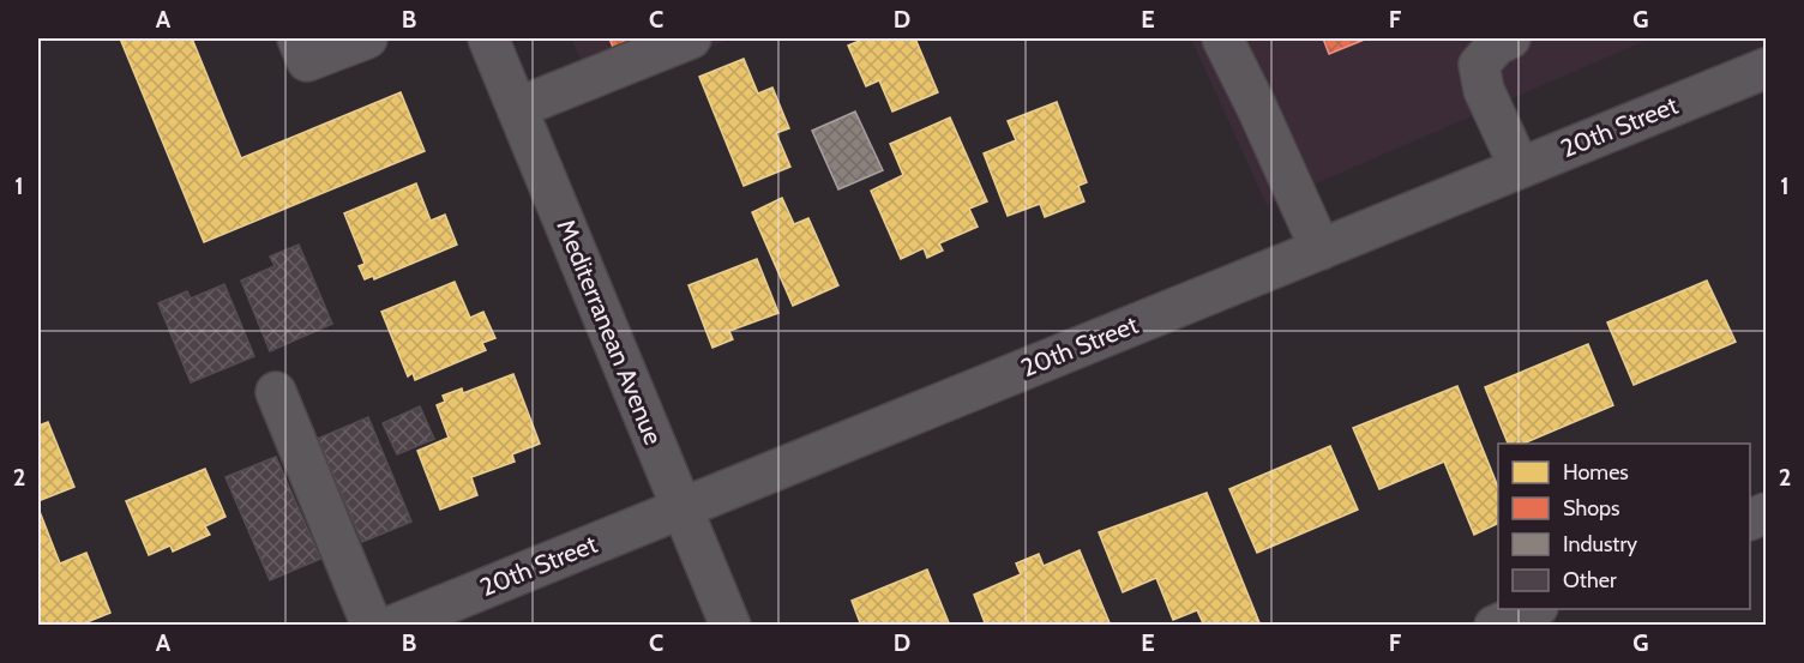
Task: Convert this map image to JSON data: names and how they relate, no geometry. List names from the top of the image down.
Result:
{
  "streets": {
    "street": ["20th Street", "Mediterranean Avenue"]
  },
  "crossings": [
    ["20th Street", "Mediterranean Avenue"]
  ],
  "legend": [
    "Homes",
    "Shops",
    "Industry",
    "Other"
  ],
  "grid": {
    "columns": [
      "A",
      "B",
      "C",
      "D",
      "E",
      "F",
      "G"
    ],
    "rows": ["1", "2"]
  }
}
